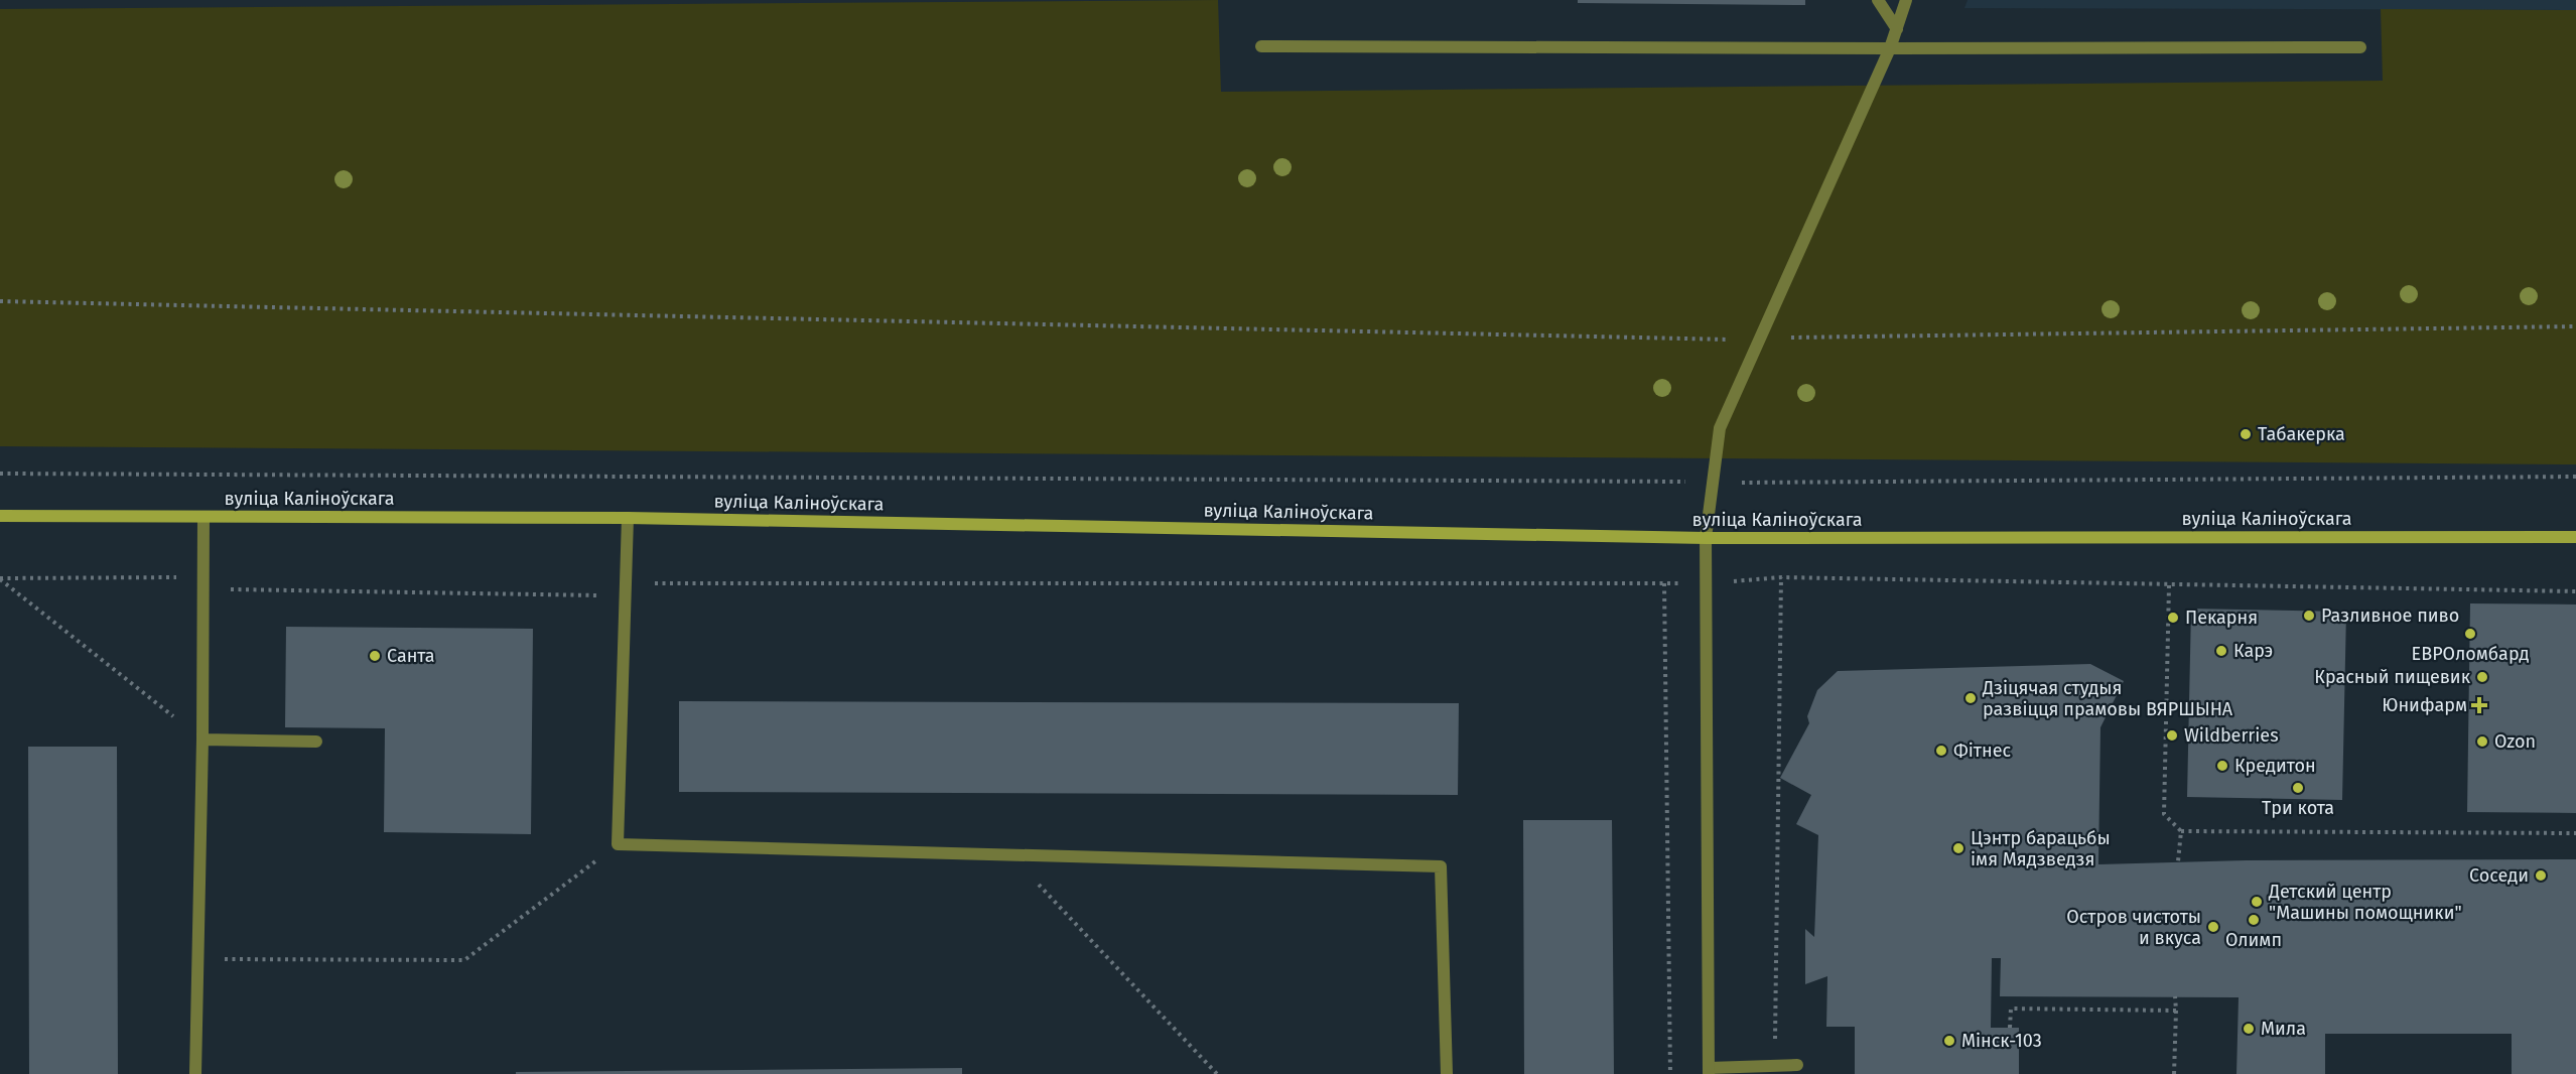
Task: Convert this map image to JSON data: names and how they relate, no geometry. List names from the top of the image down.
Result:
{
  "streets": {
    "main road": ["вуліца Каліноўскага"]
  },
  "places": {
    "other": [
      "Табакерка",
      "Разливное пиво",
      "Пекарня",
      "ЕВРОломбард",
      "Карэ",
      "Санта",
      "Красный пищевик",
      "Дзіцячая студыя развіцця прамовы ВЯРШЫНА",
      "Wildberries",
      "Ozon",
      "Фітнес",
      "Кредитон",
      "Три кота",
      "Цэнтр барацьбы імя Мядзведзя",
      "Соседи",
      "Детский центр \"Машины помощники\"",
      "Олимп",
      "Остров чистоты и вкуса",
      "Мила",
      "Мінск-103"
    ],
    "health": ["Юнифарм"]
  }
}
